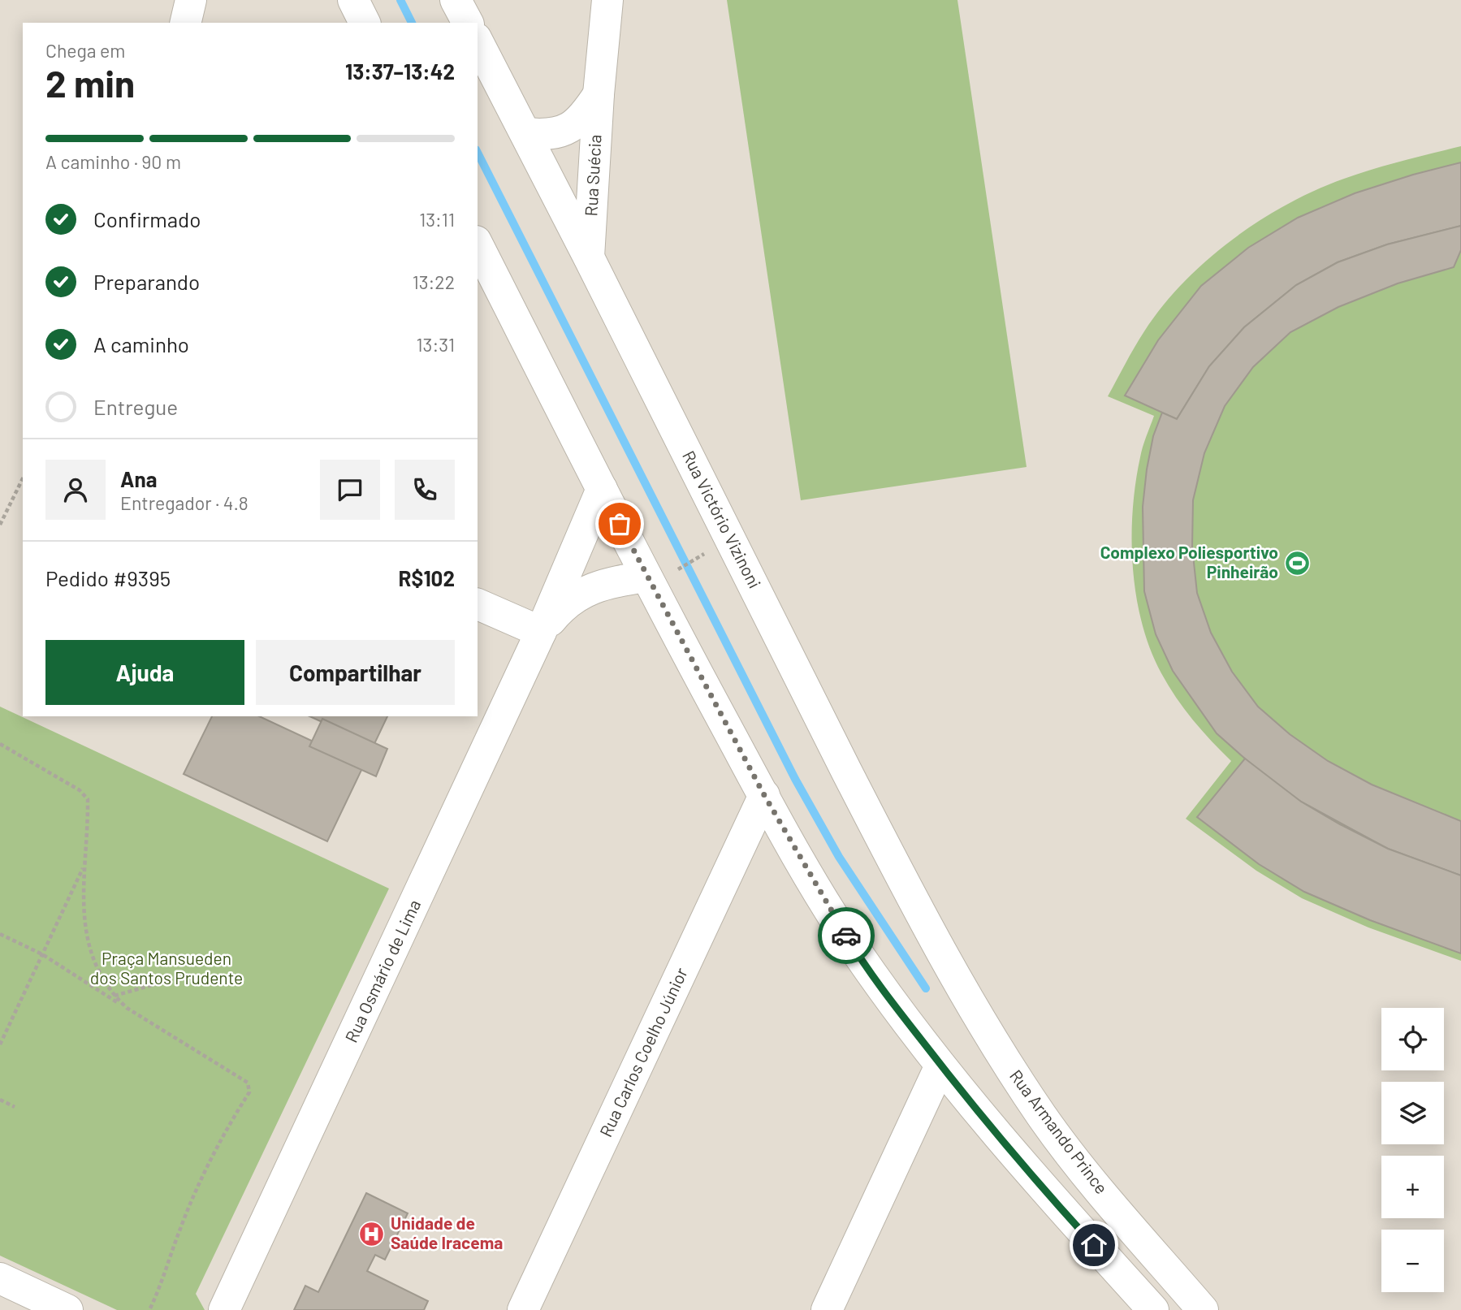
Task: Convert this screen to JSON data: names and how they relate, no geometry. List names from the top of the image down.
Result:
{
  "streets": {
    "street": [
      "Rua Suécia",
      "Rua Victório Vizinoni",
      "Rua Osmário de Lima",
      "Rua Carlos Coelho Júnior",
      "Rua Armando Prince"
    ]
  },
  "crossings": [
    ["Rua Suécia", "Rua Victório Vizinoni"],
    ["Rua Victório Vizinoni", "Rua Armando Prince"]
  ],
  "parks": ["Praça Mansueden dos Santos Prudente"],
  "places": {
    "sports": ["Complexo Poliesportivo Pinheirão"],
    "hospital": ["Unidade de Saúde Iracema"]
  },
  "page": {
    "heading": ["2 min", "Chega em", "13:37–13:42"],
    "panel": [
      "Ana",
      "Entregador · 4.8",
      "Pedido #9395",
      "R$102"
    ],
    "bar": "A caminho · 90 m",
    "list": [
      ["Confirmado", "13:11"],
      ["Preparando", "13:22"],
      ["A caminho", "13:31"],
      "Entregue"
    ],
    "buttons": ["Ajuda", "Compartilhar"],
    "map_buttons": ["+", "−"]
  }
}
